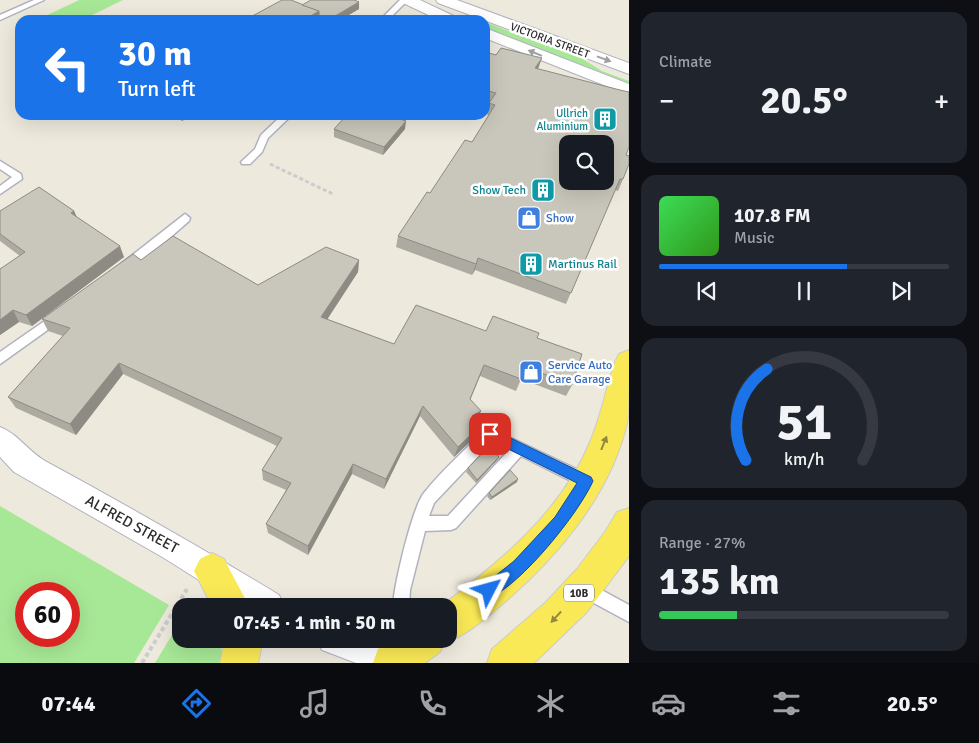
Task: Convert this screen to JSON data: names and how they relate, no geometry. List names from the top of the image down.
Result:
{
  "streets": {
    "main road": ["10B"],
    "street": ["VICTORIA STREET", "ALFRED STREET"]
  },
  "places": {
    "building": ["Ullrich Aluminium", "Show Tech", "Martinus Rail"],
    "shop": ["Show", "Service Auto Care Garage"]
  },
  "page": {
    "tile": [
      "Climate",
      ["Range · 27%", "135 km"]
    ],
    "turn": ["30 m", "Turn left"],
    "heat": ["−", "20.5°", "+"],
    "song": ["107.8 FM", "Music"],
    "limit": "60",
    "trip": "07:45 · 1 min · 50 m",
    "tabs": ["07:44", "20.5°"],
    "gauge": ["51", "km/h"]
  }
}
